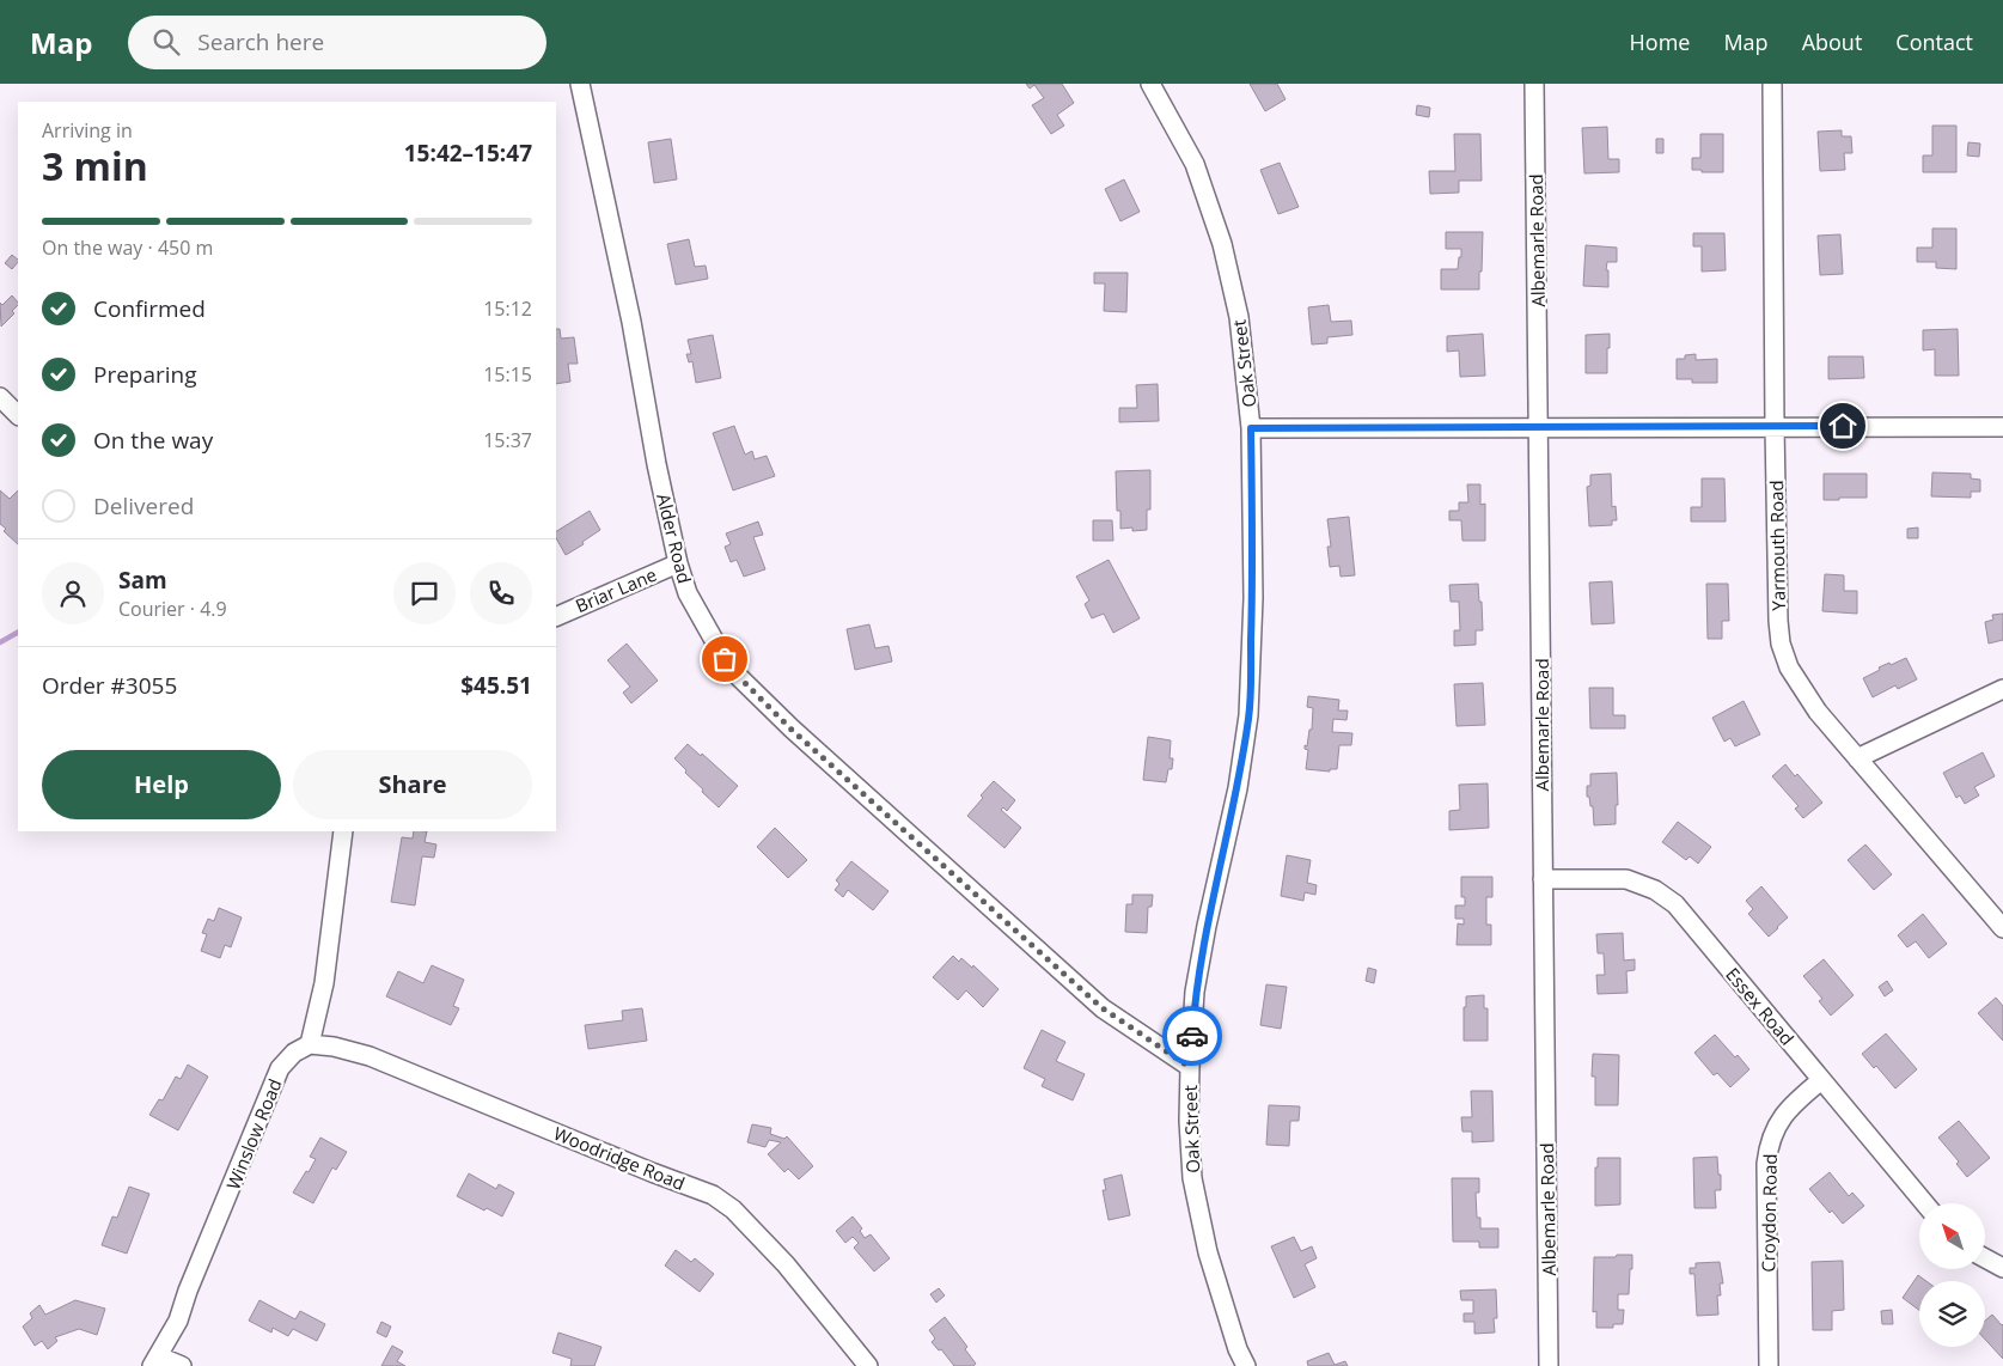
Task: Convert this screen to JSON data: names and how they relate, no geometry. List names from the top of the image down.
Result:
{
  "streets": {
    "street": [
      "Albemarle Road",
      "Oak Street",
      "Alder Road",
      "Yarmouth Road",
      "Briar Lane",
      "Essex Road",
      "Winslow Road",
      "Woodridge Road",
      "Croydon Road"
    ]
  },
  "crossings": [
    ["Albemarle Road", "Essex Road"],
    ["Oak Street", "Alder Road"],
    ["Alder Road", "Briar Lane"],
    ["Essex Road", "Croydon Road"],
    ["Winslow Road", "Woodridge Road"]
  ],
  "north": "top left",
  "page": {
    "header": "Map",
    "search": "Search here",
    "nav": [
      "Home",
      "Map",
      "About",
      "Contact"
    ],
    "heading": ["3 min", "Arriving in", "15:42–15:47"],
    "panel": [
      "Sam",
      "Courier · 4.9",
      "Order #3055",
      "$45.51"
    ],
    "bar": "On the way · 450 m",
    "list": [
      ["Confirmed", "15:12"],
      ["Preparing", "15:15"],
      ["On the way", "15:37"],
      "Delivered"
    ],
    "buttons": ["Help", "Share"]
  }
}
